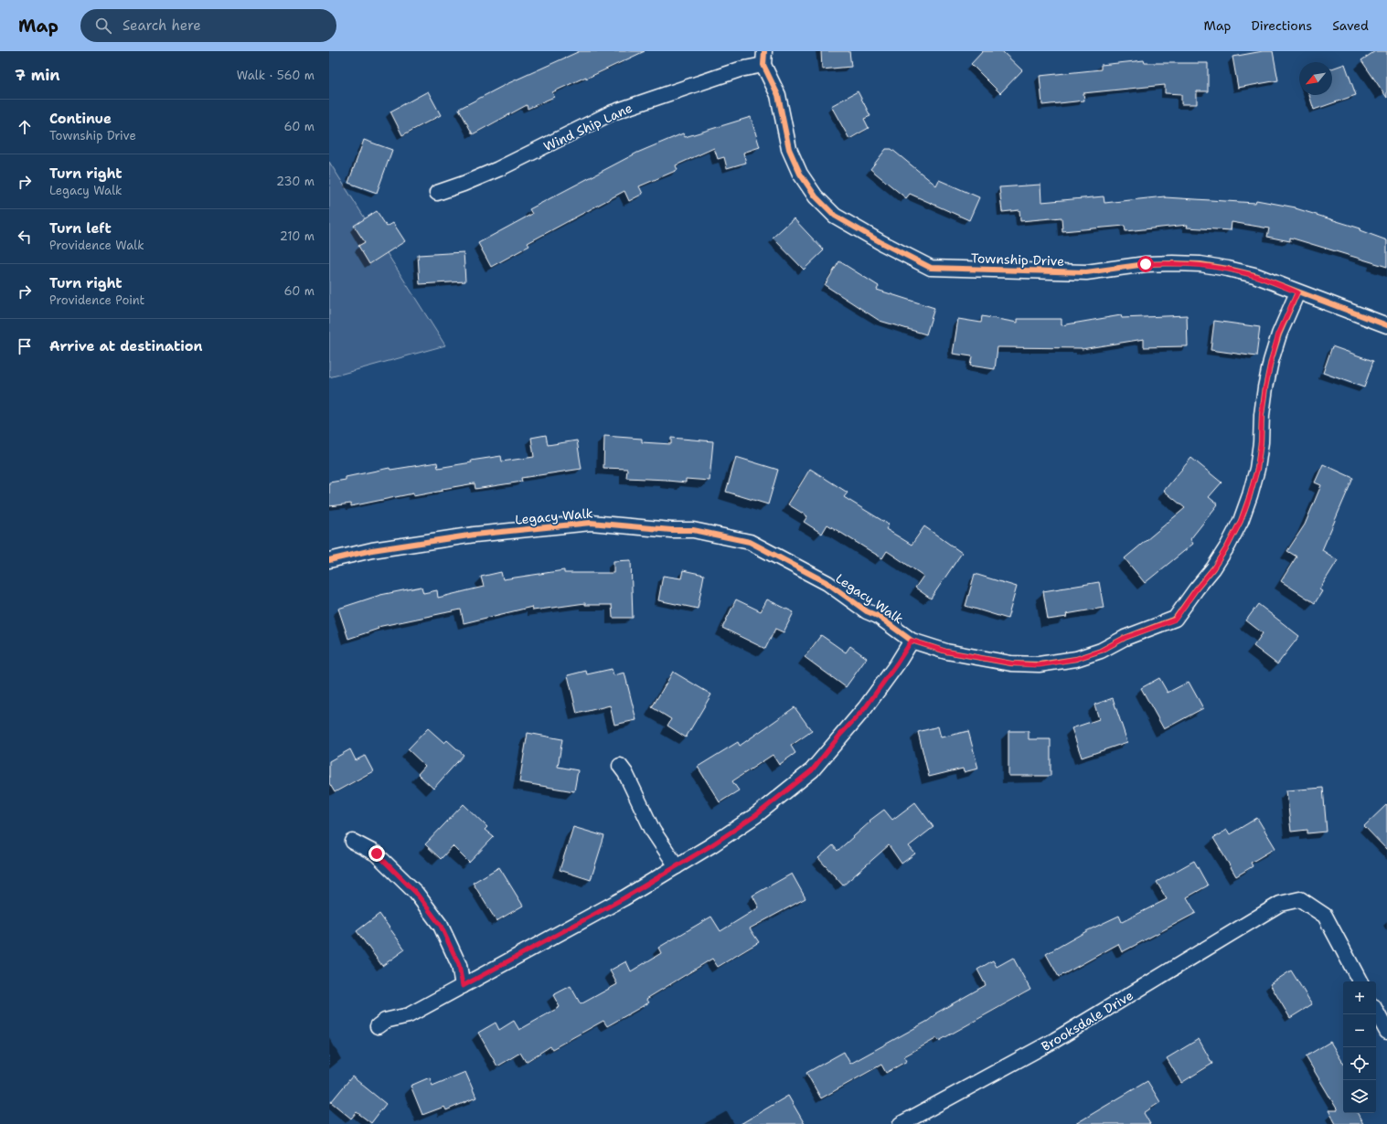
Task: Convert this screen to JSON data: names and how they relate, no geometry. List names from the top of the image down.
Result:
{
  "streets": {
    "street": [
      "Wind Ship Lane",
      "Township Drive",
      "Legacy Walk",
      "Brooksdale Drive"
    ]
  },
  "crossings": [
    ["Wind Ship Lane", "Township Drive"],
    ["Township Drive", "Legacy Walk"]
  ],
  "north": "bottom left",
  "page": {
    "header": "Map",
    "search": "Search here",
    "nav": ["Map", "Directions", "Saved"],
    "heading": ["7 min", "Walk · 560 m"],
    "list": [
      ["Continue", "Township Drive", "60 m"],
      ["Turn right", "Legacy Walk", "230 m"],
      ["Turn left", "Providence Walk", "210 m"],
      ["Turn right", "Providence Point", "60 m"],
      "Arrive at destination"
    ],
    "map_buttons": ["+", "−"]
  }
}
